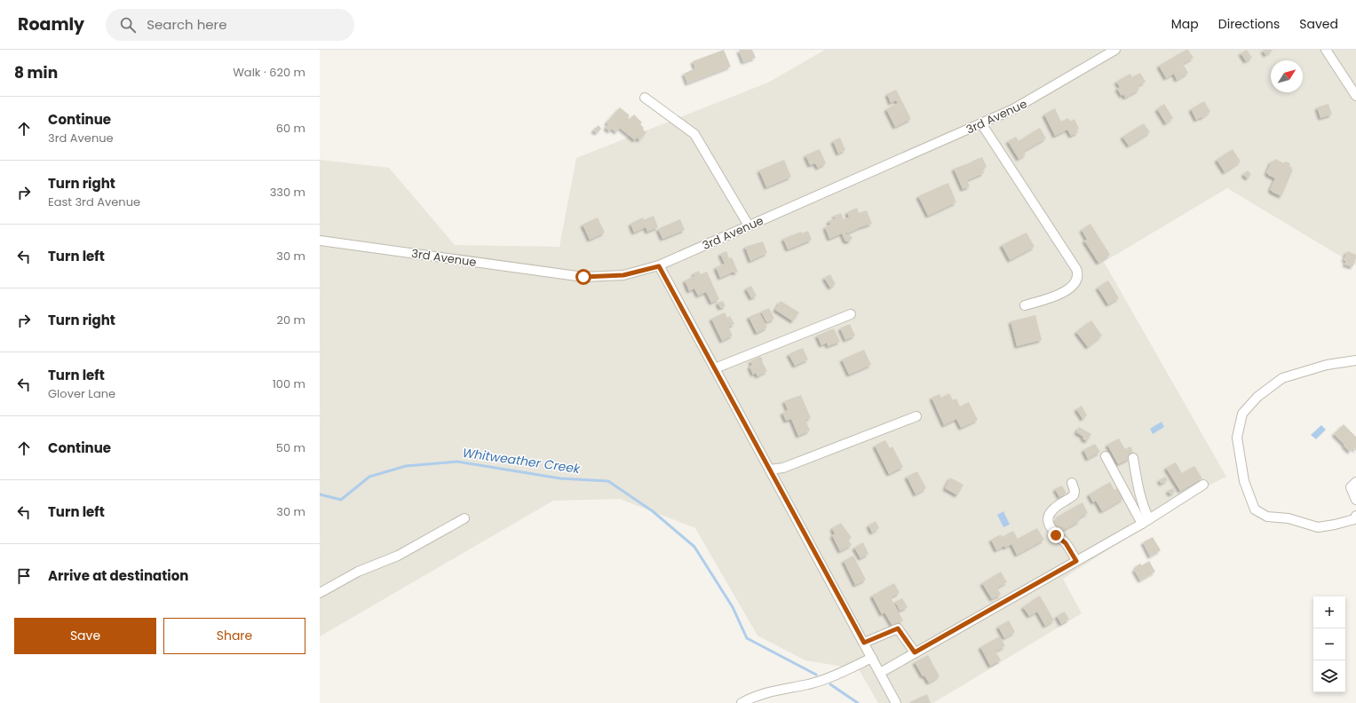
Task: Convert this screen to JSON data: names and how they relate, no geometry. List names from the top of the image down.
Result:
{
  "streets": {
    "street": ["3rd Avenue"]
  },
  "water": ["Whitweather Creek"],
  "north": "top right",
  "page": {
    "header": "Roamly",
    "search": "Search here",
    "nav": ["Map", "Directions", "Saved"],
    "heading": ["8 min", "Walk · 620 m"],
    "list": [
      ["Continue", "3rd Avenue", "60 m"],
      ["Turn right", "East 3rd Avenue", "330 m"],
      ["Turn left", "30 m"],
      ["Turn right", "20 m"],
      ["Turn left", "Glover Lane", "100 m"],
      ["Continue", "50 m"],
      ["Turn left", "30 m"],
      "Arrive at destination"
    ],
    "map_buttons": ["+", "−"],
    "buttons": ["Save", "Share"]
  }
}
